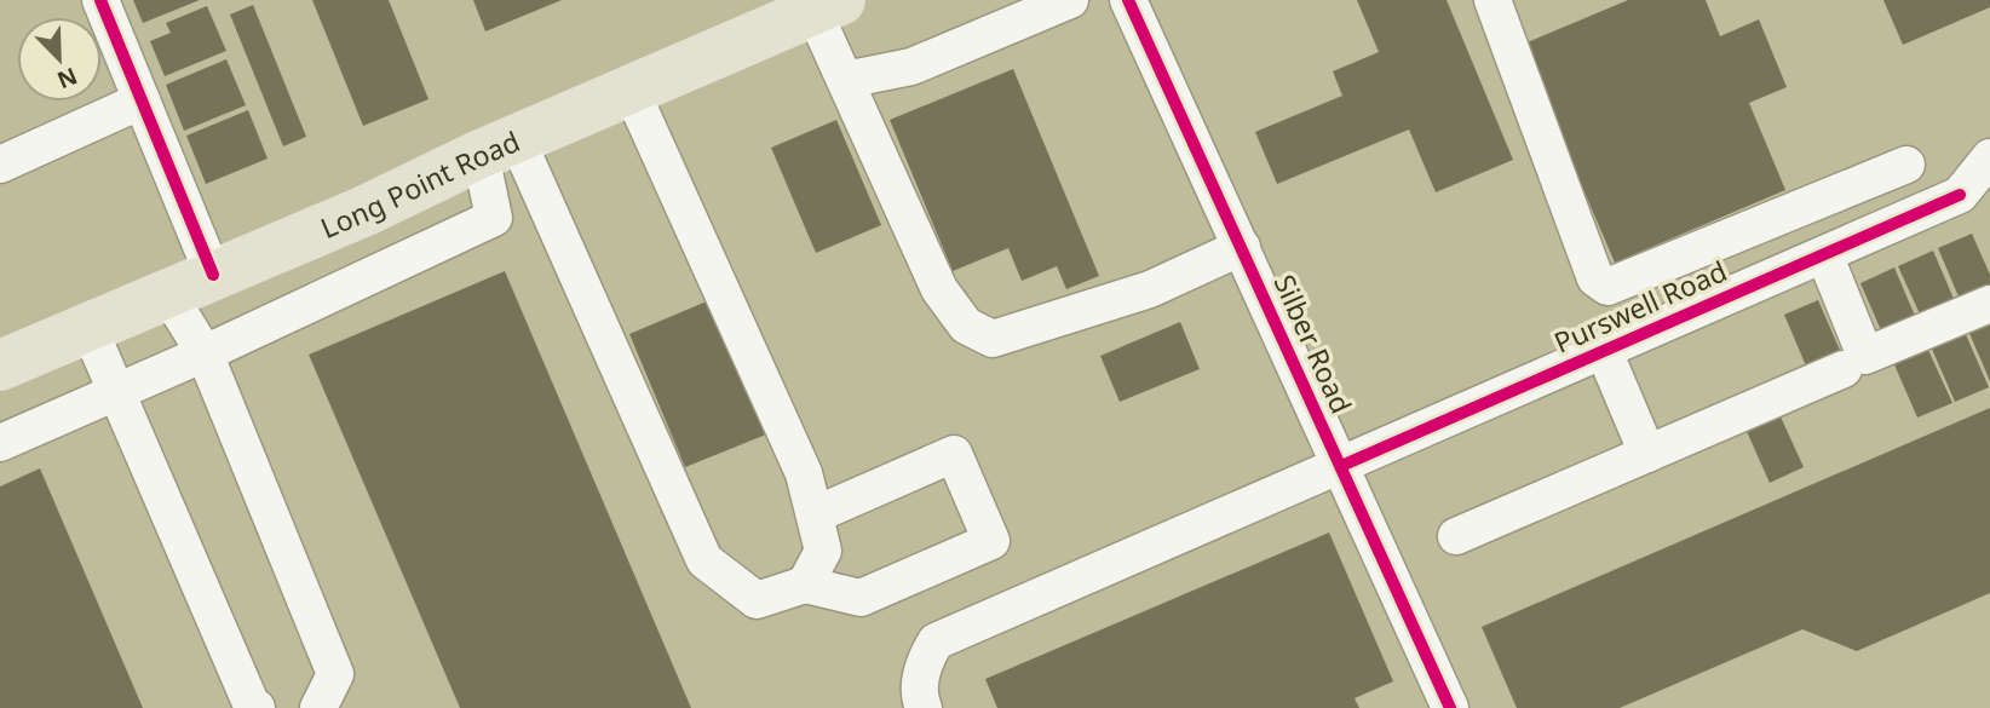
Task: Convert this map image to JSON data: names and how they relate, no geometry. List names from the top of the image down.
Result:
{
  "streets": {
    "main road": ["Long Point Road"],
    "street": ["Purswell Road", "Silber Road"]
  },
  "crossings": [
    ["Purswell Road", "Silber Road"]
  ],
  "north": "bottom right"
}
